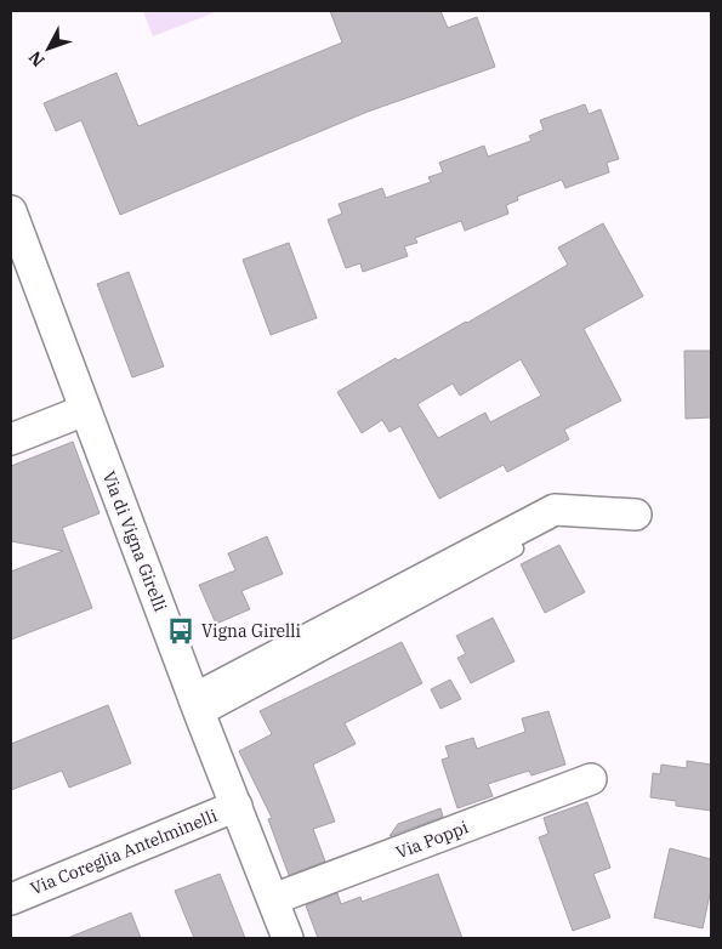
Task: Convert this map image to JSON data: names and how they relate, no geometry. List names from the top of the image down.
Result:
{
  "streets": {
    "street": ["Via di Vigna Girelli", "Via Poppi", "Via Coreglia Antelminelli"]
  },
  "crossings": [
    ["Via di Vigna Girelli", "Via Poppi"],
    ["Via di Vigna Girelli", "Via Coreglia Antelminelli"]
  ],
  "places": {
    "bus stop": ["Vigna Girelli"]
  },
  "north": "bottom left"
}
